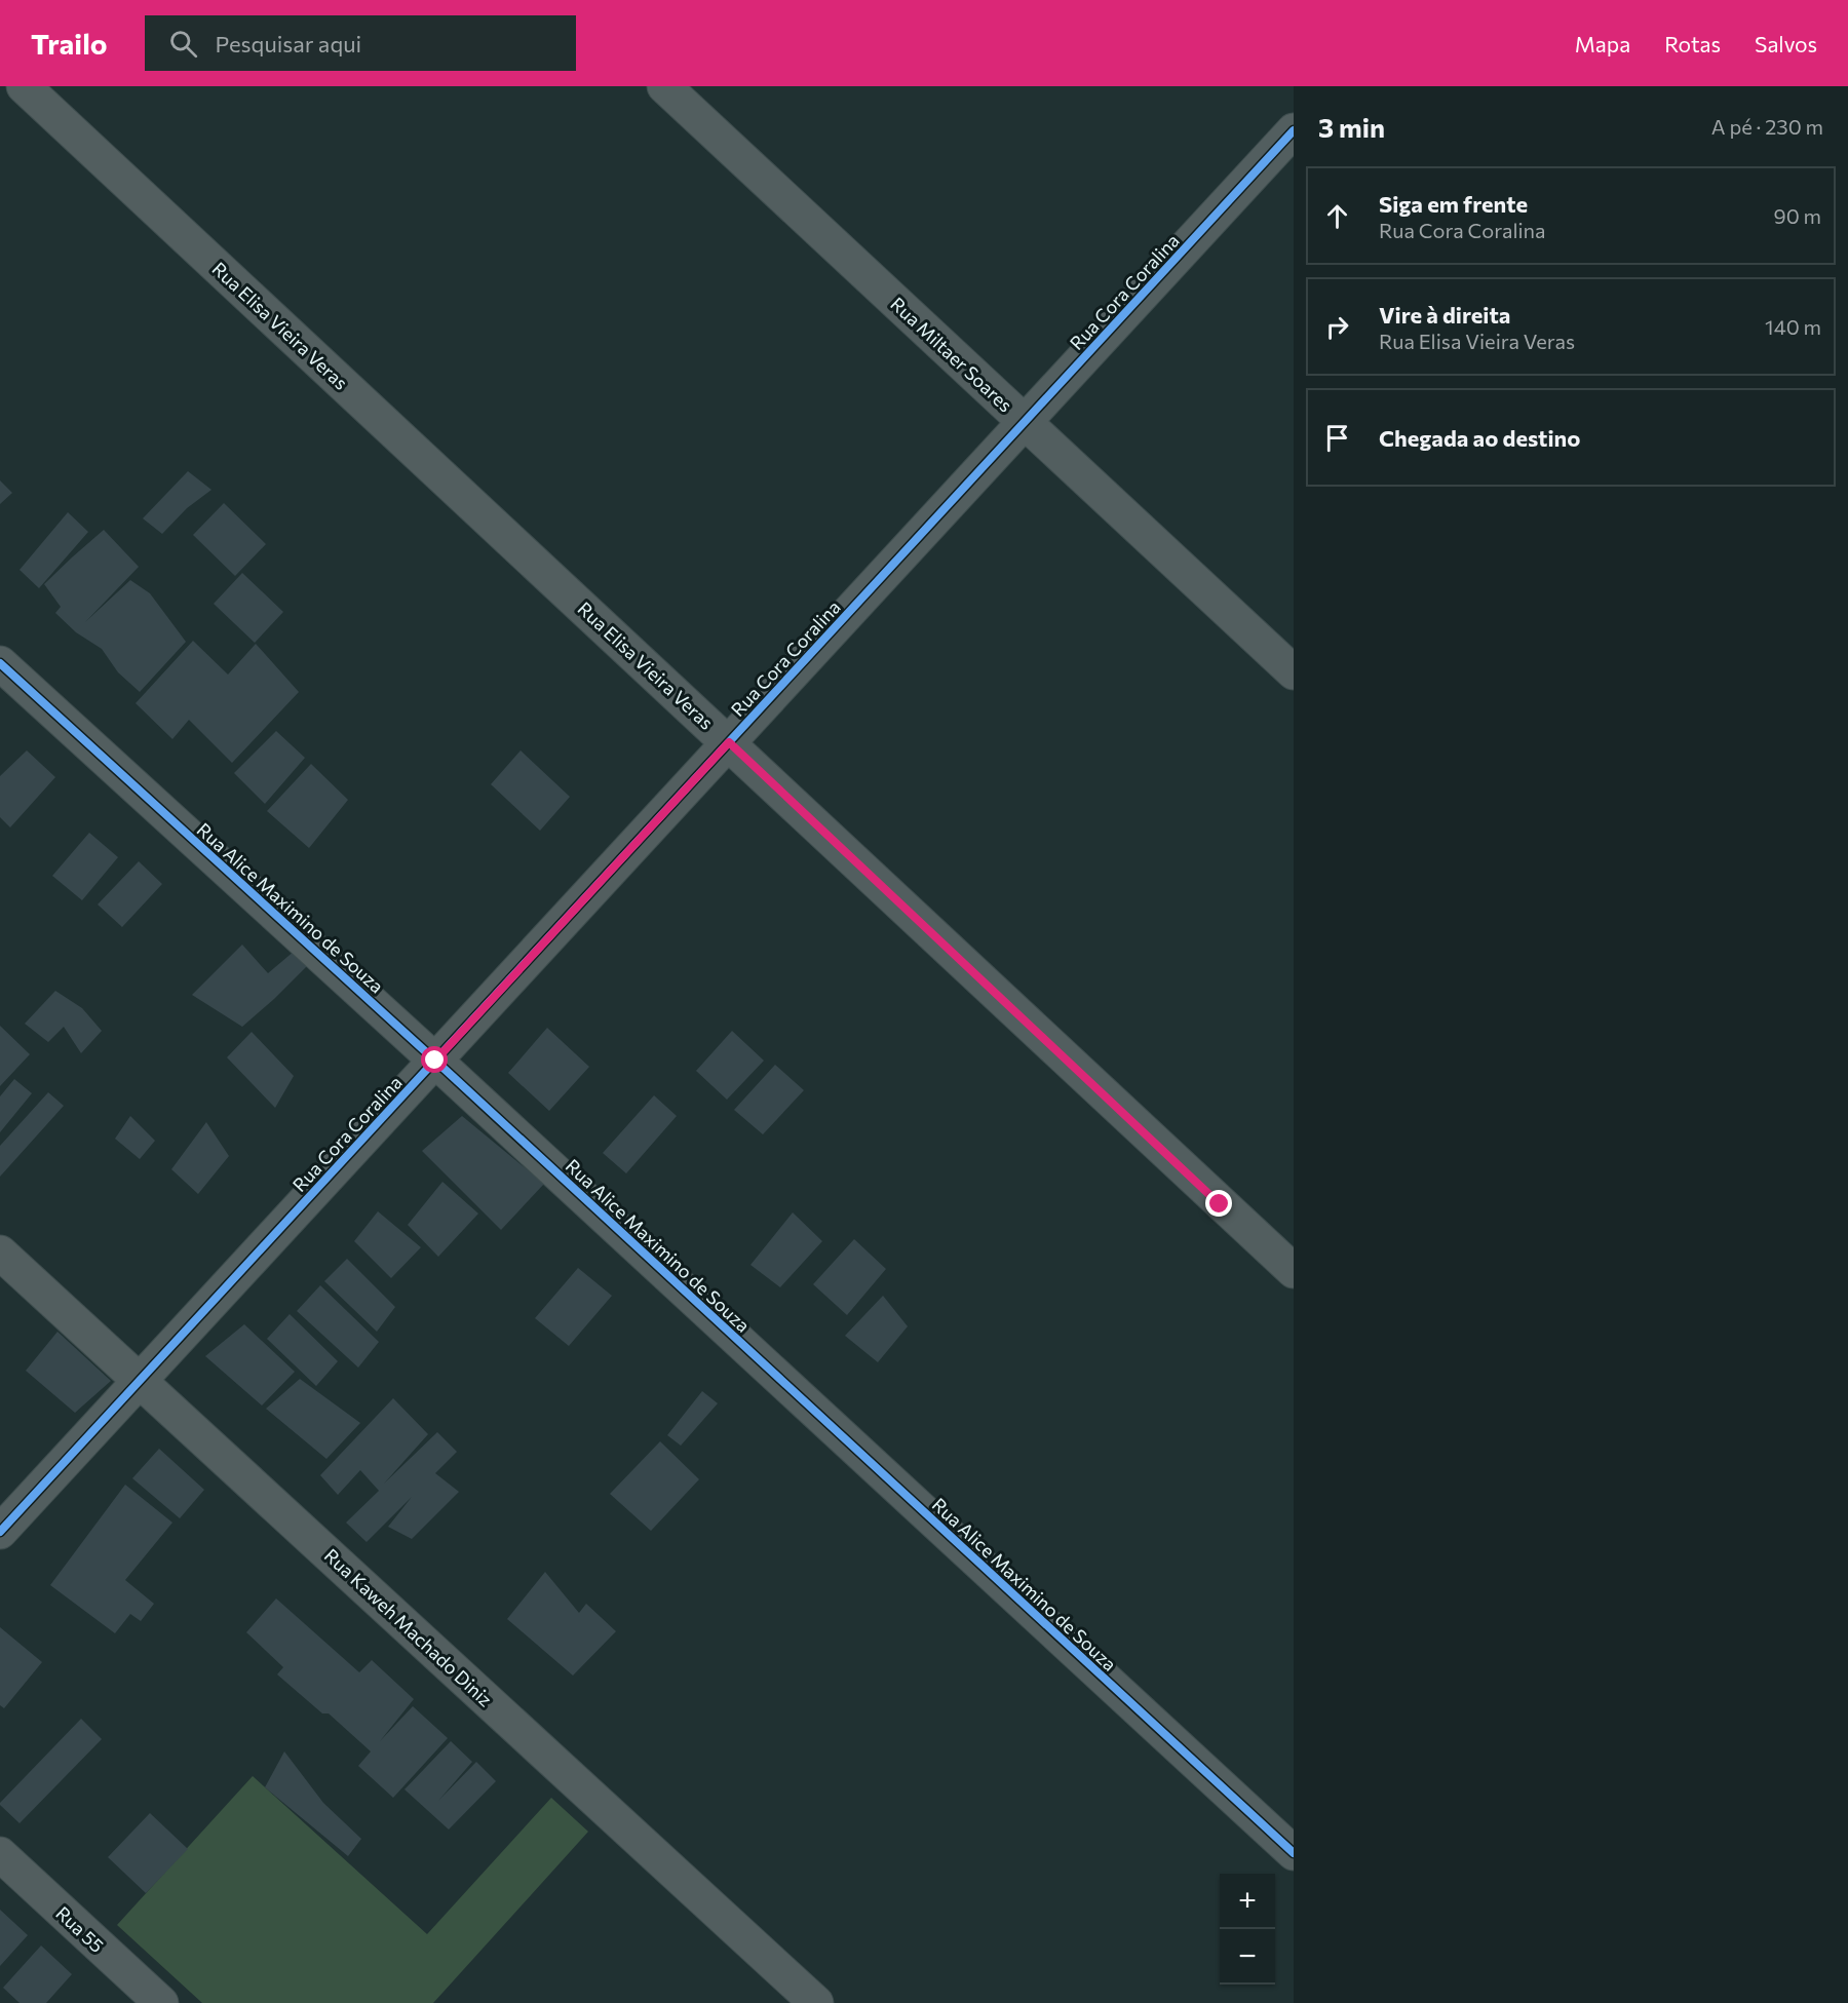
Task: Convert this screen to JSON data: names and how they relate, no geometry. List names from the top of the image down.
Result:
{
  "streets": {
    "street": [
      "Rua Cora Coralina",
      "Rua Elisa Vieira Veras",
      "Rua Miltaer Soares",
      "Rua Alice Maximino de Souza",
      "Rua Kaweh Machado Diniz",
      "Rua 55"
    ]
  },
  "crossings": [
    ["Rua Cora Coralina", "Rua Elisa Vieira Veras"],
    ["Rua Cora Coralina", "Rua Miltaer Soares"],
    ["Rua Cora Coralina", "Rua Alice Maximino de Souza"],
    ["Rua Cora Coralina", "Rua Kaweh Machado Diniz"]
  ],
  "page": {
    "header": "Trailo",
    "search": "Pesquisar aqui",
    "nav": ["Mapa", "Rotas", "Salvos"],
    "heading": ["3 min", "A pé · 230 m"],
    "list": [
      ["Siga em frente", "Rua Cora Coralina", "90 m"],
      ["Vire à direita", "Rua Elisa Vieira Veras", "140 m"],
      "Chegada ao destino"
    ],
    "map_buttons": ["+", "−"]
  }
}
